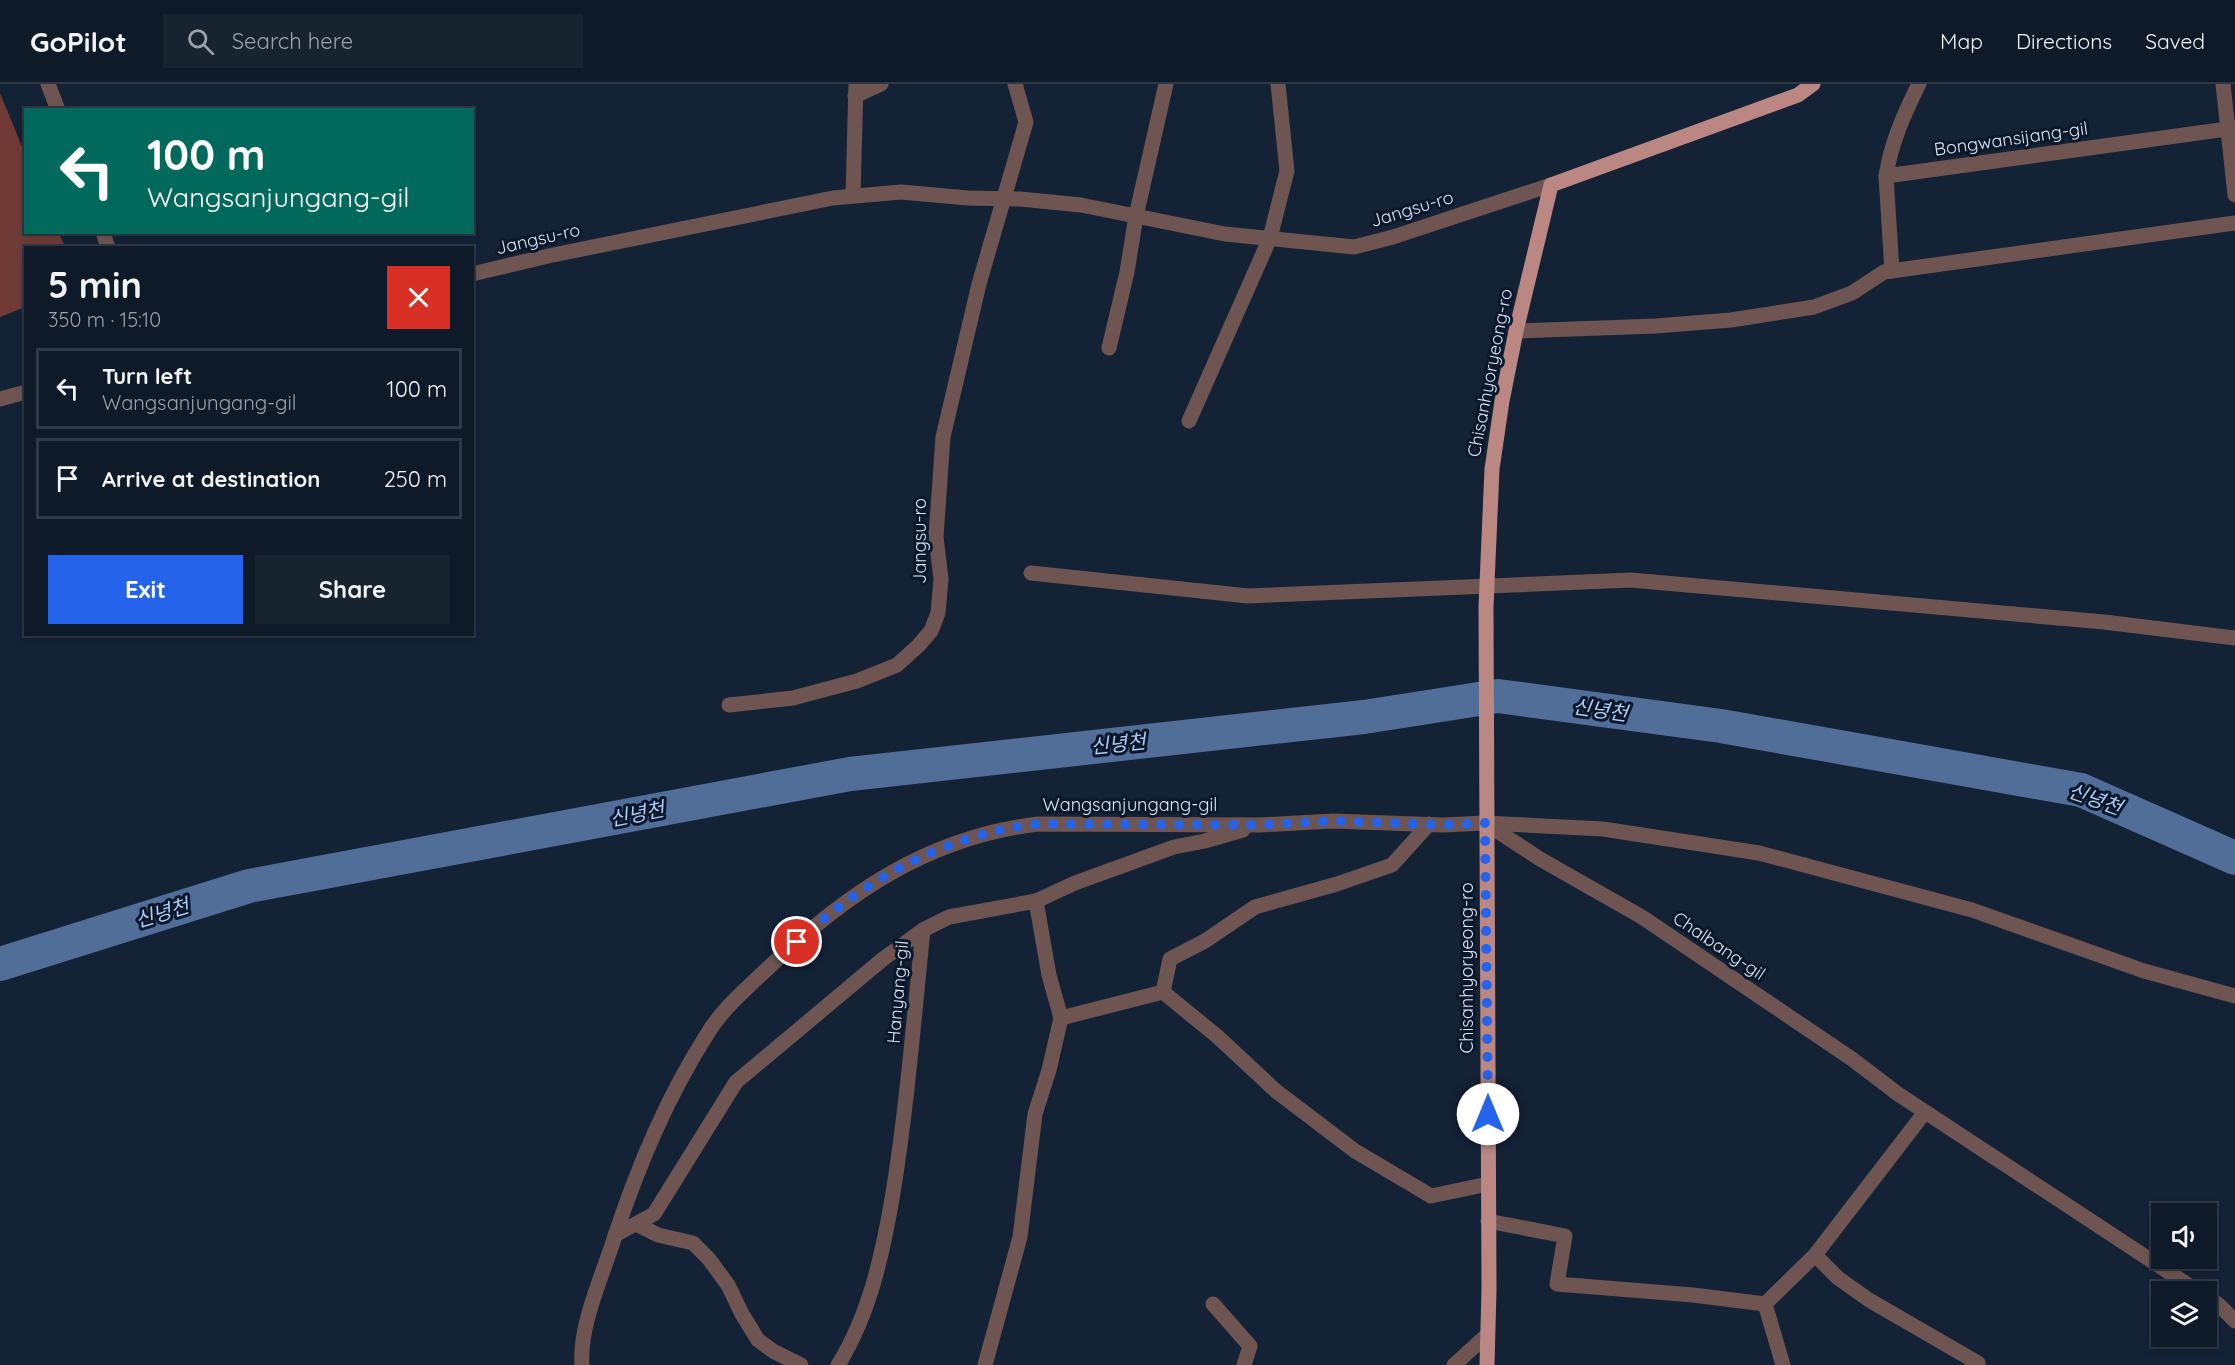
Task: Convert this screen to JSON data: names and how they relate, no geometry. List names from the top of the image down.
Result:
{
  "streets": {
    "main road": ["Jangsu-ro", "Chisanhyoryeong-ro"],
    "street": [
      "Bongwansijang-gil",
      "Wangsanjungang-gil",
      "Chalbang-gil",
      "Hanyang-gil"
    ]
  },
  "crossings": [
    ["Jangsu-ro", "Chisanhyoryeong-ro"],
    ["Chisanhyoryeong-ro", "Wangsanjungang-gil"],
    ["Chisanhyoryeong-ro", "Chalbang-gil"],
    ["Wangsanjungang-gil", "Chalbang-gil"],
    ["Wangsanjungang-gil", "Hanyang-gil"]
  ],
  "water": ["신녕천"],
  "page": {
    "header": "GoPilot",
    "search": "Search here",
    "nav": ["Map", "Directions", "Saved"],
    "turn": ["100 m", "Wangsanjungang-gil"],
    "heading": ["5 min", "350 m · 15:10"],
    "list": [
      {
        "name": "Turn left",
        "note": "Wangsanjungang-gil",
        "value": "100 m"
      },
      {
        "name": "Arrive at destination",
        "value": "250 m"
      }
    ],
    "buttons": ["Exit", "Share"]
  }
}
